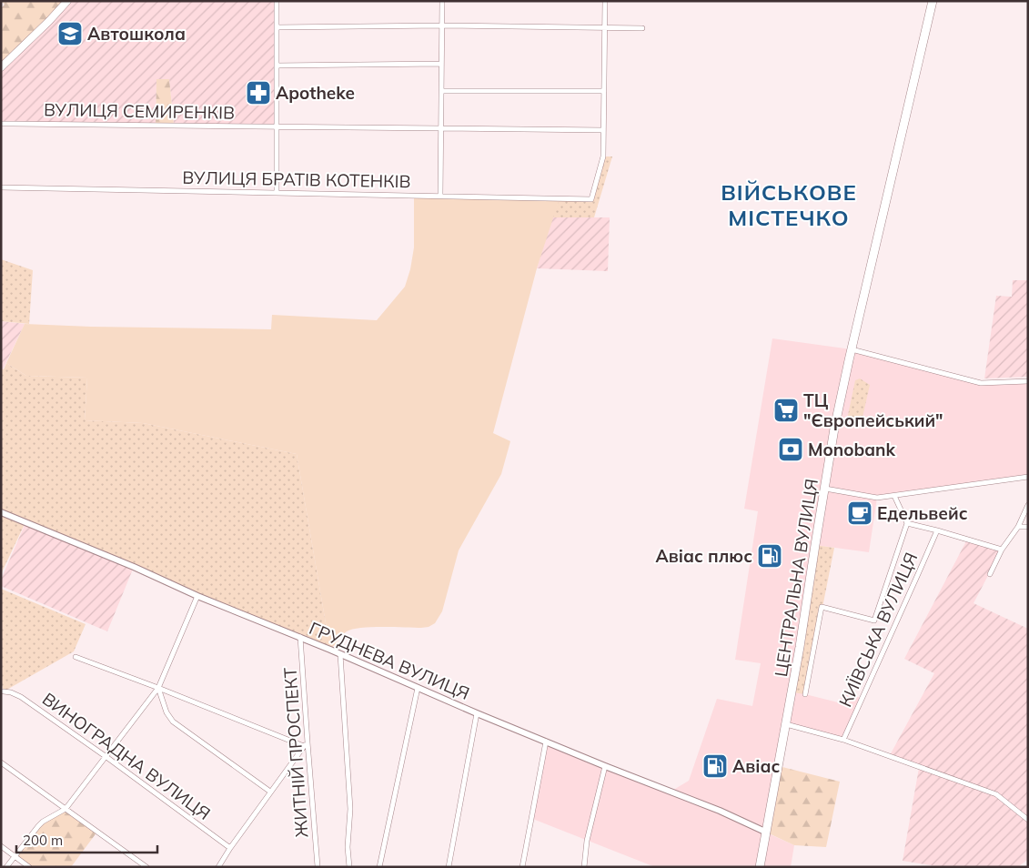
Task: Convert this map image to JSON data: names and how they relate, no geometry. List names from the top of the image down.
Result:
{
  "streets": {
    "highway": ["ЦЕНТРАЛЬНА ВУЛИЦЯ"],
    "street": [
      "ВУЛИЦЯ СЕМИРЕНКІВ",
      "ВУЛИЦЯ БРАТІВ КОТЕНКІВ",
      "КИЇВСЬКА ВУЛИЦЯ",
      "ГРУДНЕВА ВУЛИЦЯ",
      "ЖИТНІЙ ПРОСПЕКТ",
      "ВИНОГРАДНА ВУЛИЦЯ"
    ]
  },
  "crossings": [
    ["ВУЛИЦЯ СЕМИРЕНКІВ", "ВУЛИЦЯ БРАТІВ КОТЕНКІВ"],
    ["ЦЕНТРАЛЬНА ВУЛИЦЯ", "ГРУДНЕВА ВУЛИЦЯ"],
    ["ГРУДНЕВА ВУЛИЦЯ", "ЖИТНІЙ ПРОСПЕКТ"]
  ],
  "districts": ["ВІЙСЬКОВЕ МІСТЕЧКО"],
  "places": {
    "school or university": ["Автошкола"],
    "pharmacy": ["Apotheke"],
    "supermarket": ["ТЦ \"Європейський\""],
    "bank": ["Monobank"],
    "cafe": ["Едельвейс"],
    "fuel station": ["Авіас плюс", "Авіас"]
  },
  "scale_bar": "200 m"
}
